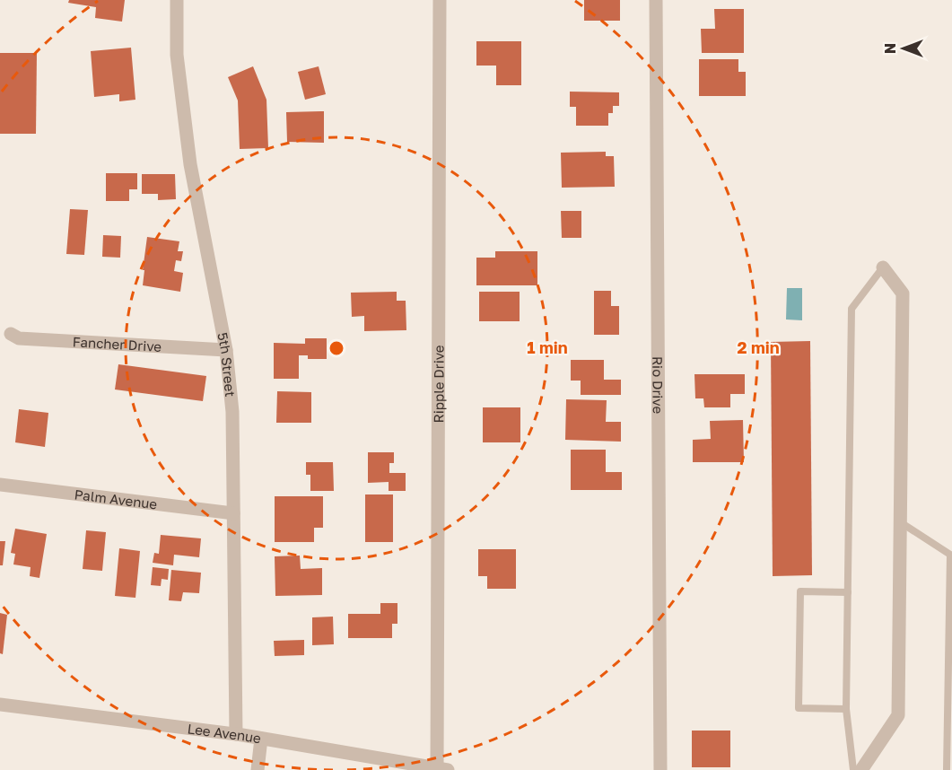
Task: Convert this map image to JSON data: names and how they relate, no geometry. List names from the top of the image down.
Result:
{
  "streets": {
    "street": [
      "Fancher Drive",
      "5th Street",
      "Ripple Drive",
      "Rio Drive",
      "Palm Avenue",
      "Lee Avenue"
    ]
  },
  "crossings": [
    ["Fancher Drive", "5th Street"],
    ["5th Street", "Palm Avenue"],
    ["5th Street", "Lee Avenue"],
    ["Ripple Drive", "Lee Avenue"]
  ],
  "north": "left",
  "rings": ["1 min", "2 min"]
}
